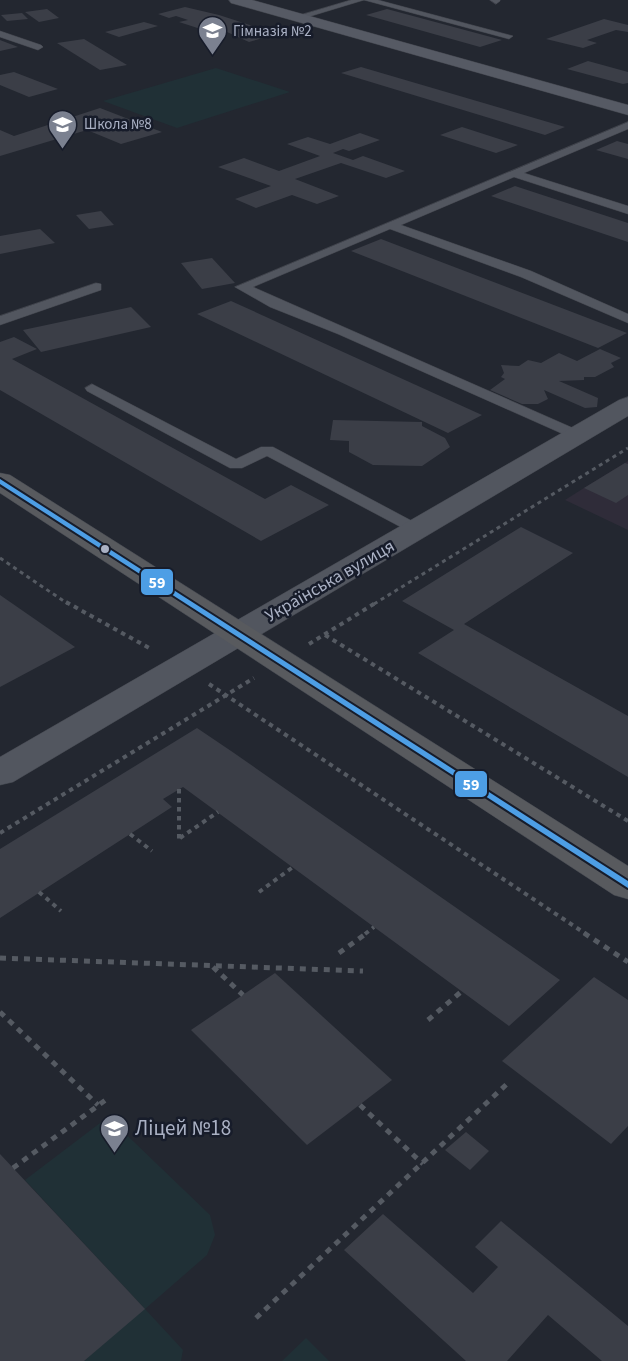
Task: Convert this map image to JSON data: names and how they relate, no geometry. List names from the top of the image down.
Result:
{
  "streets": {
    "street": ["Українська вулиця"]
  },
  "places": {
    "school or university": ["Гімназія №2", "Школа №8", "Ліцей №18"]
  },
  "lines": ["transit line 59"]
}
